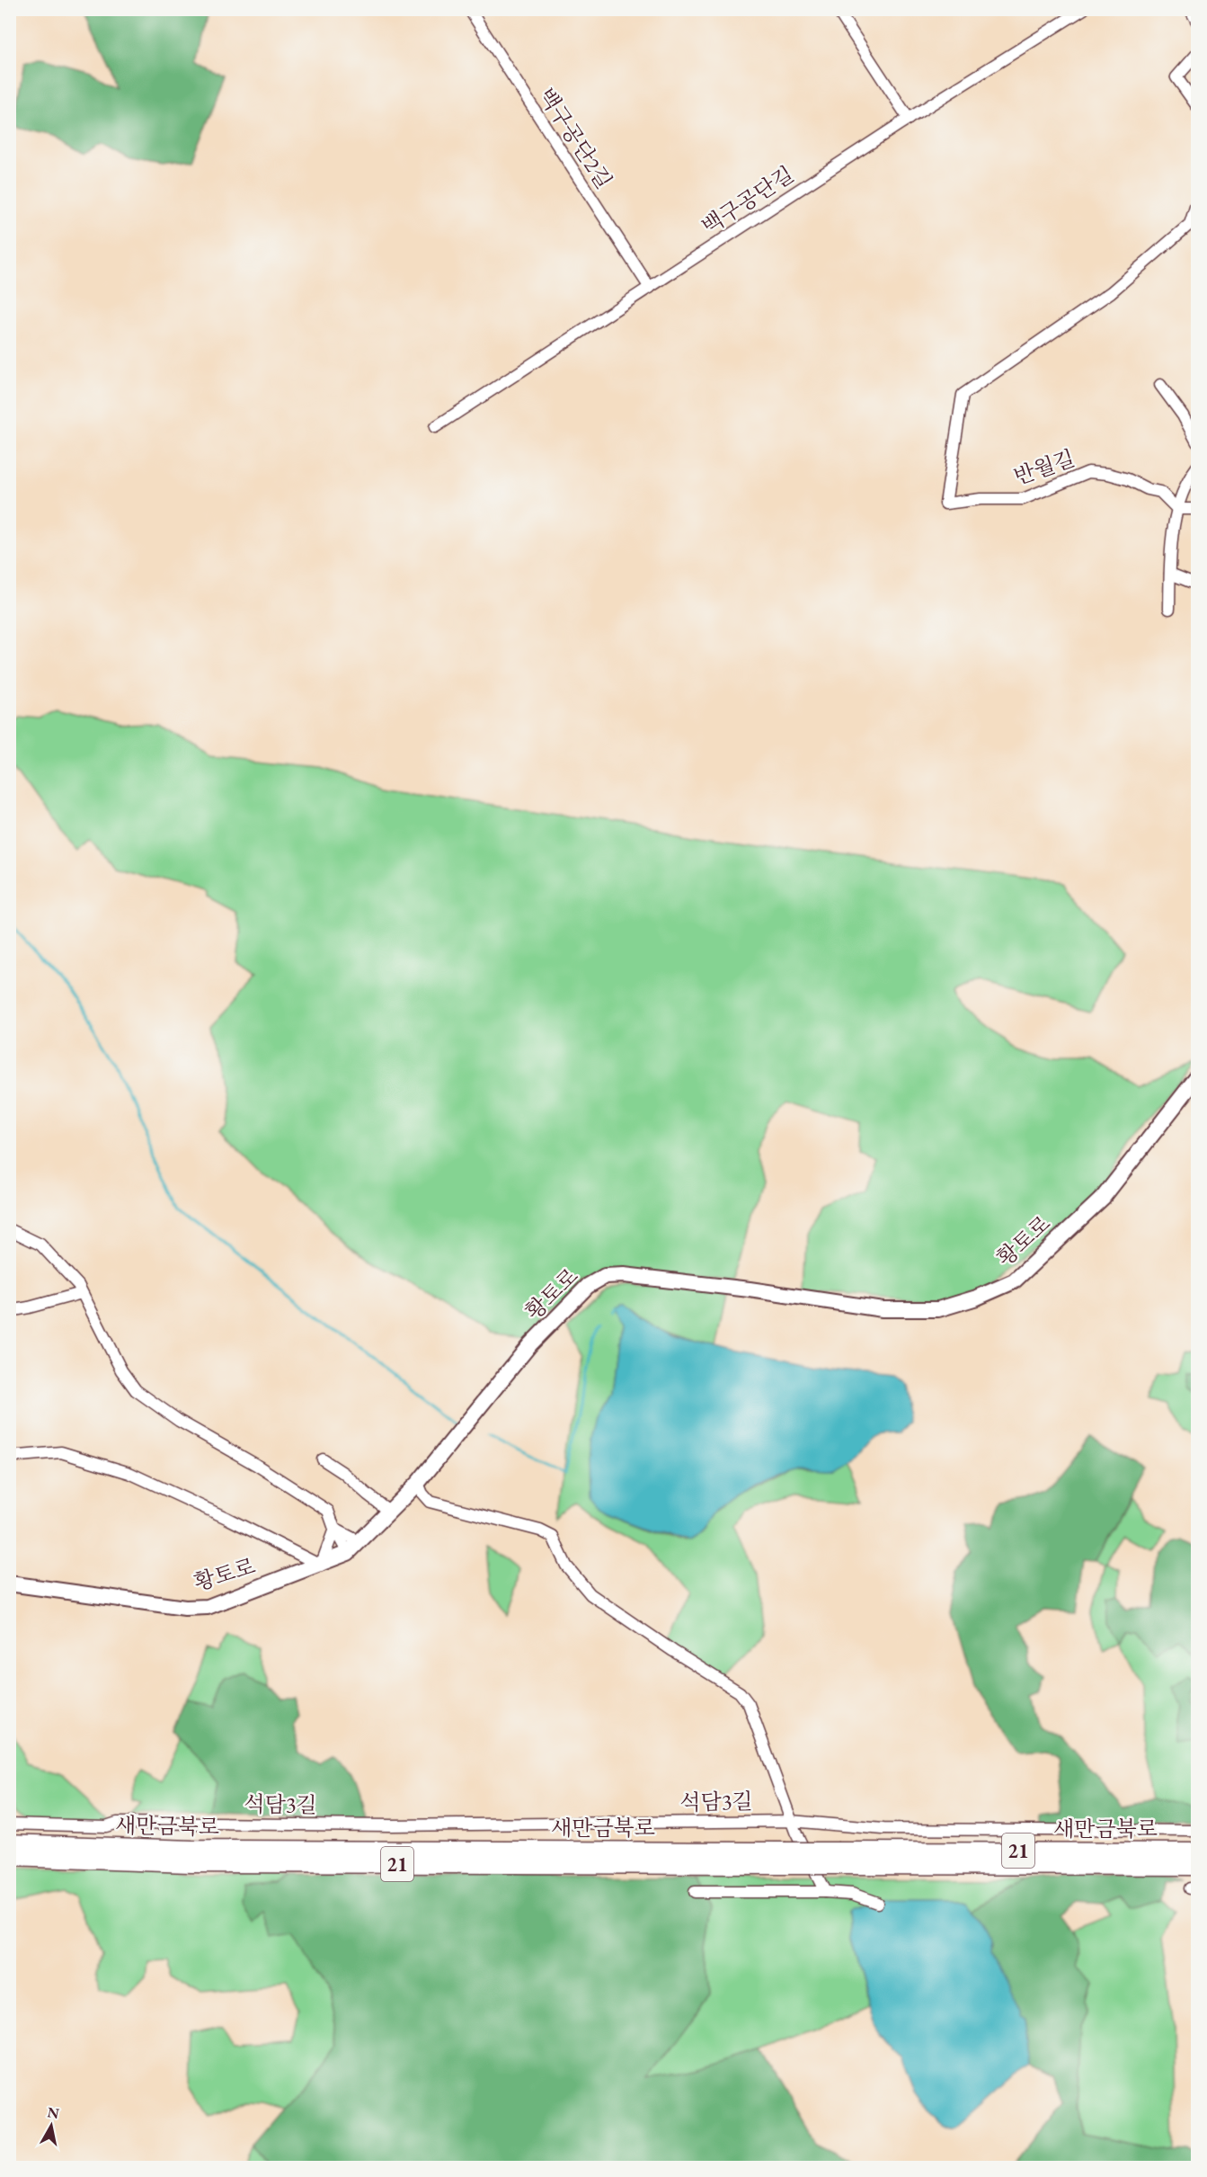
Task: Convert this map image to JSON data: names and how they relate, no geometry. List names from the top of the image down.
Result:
{
  "streets": {
    "highway": ["새만금북로", "21"],
    "main road": ["황토로"],
    "street": [
      "백구공단2길",
      "백구공단길",
      "반월길",
      "석담3길"
    ]
  },
  "crossings": [
    ["백구공단2길", "백구공단길"]
  ],
  "north": "top"
}
